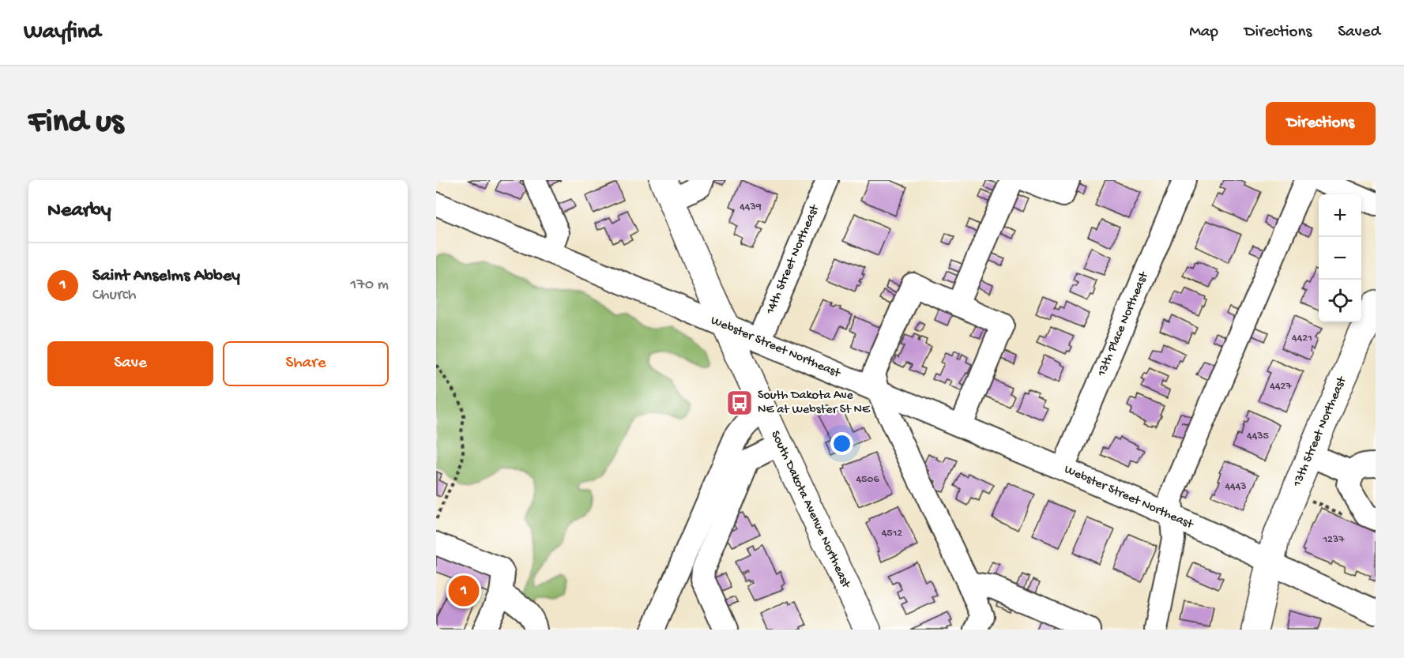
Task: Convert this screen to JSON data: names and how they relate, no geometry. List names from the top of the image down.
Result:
{
  "streets": {
    "main road": ["13th Street Northeast", "South Dakota Avenue Northeast"],
    "street": ["14th Street Northeast", "13th Place Northeast", "Webster Street Northeast"]
  },
  "crossings": [
    ["14th Street Northeast", "Webster Street Northeast"],
    ["13th Place Northeast", "Webster Street Northeast"],
    ["Webster Street Northeast", "13th Street Northeast"],
    ["Webster Street Northeast", "South Dakota Avenue Northeast"]
  ],
  "places": {
    "bus stop": ["South Dakota Ave NE at Webster St NE"]
  },
  "house_numbers": [
    "4439",
    "4421",
    "4427",
    "4435",
    "4506",
    "4443",
    "4512",
    "1237"
  ],
  "page": {
    "header": "Wayfind",
    "nav": ["Map", "Directions", "Saved"],
    "buttons": [
      "Directions",
      ["Save", "Share"]
    ],
    "title": "Find us",
    "heading": "Nearby",
    "map_buttons": ["+", "−"],
    "list": [
      {
        "mark": "1",
        "name": "Saint Anselms Abbey",
        "note": "Church",
        "value": "170 m"
      }
    ],
    "pins": "1"
  }
}
